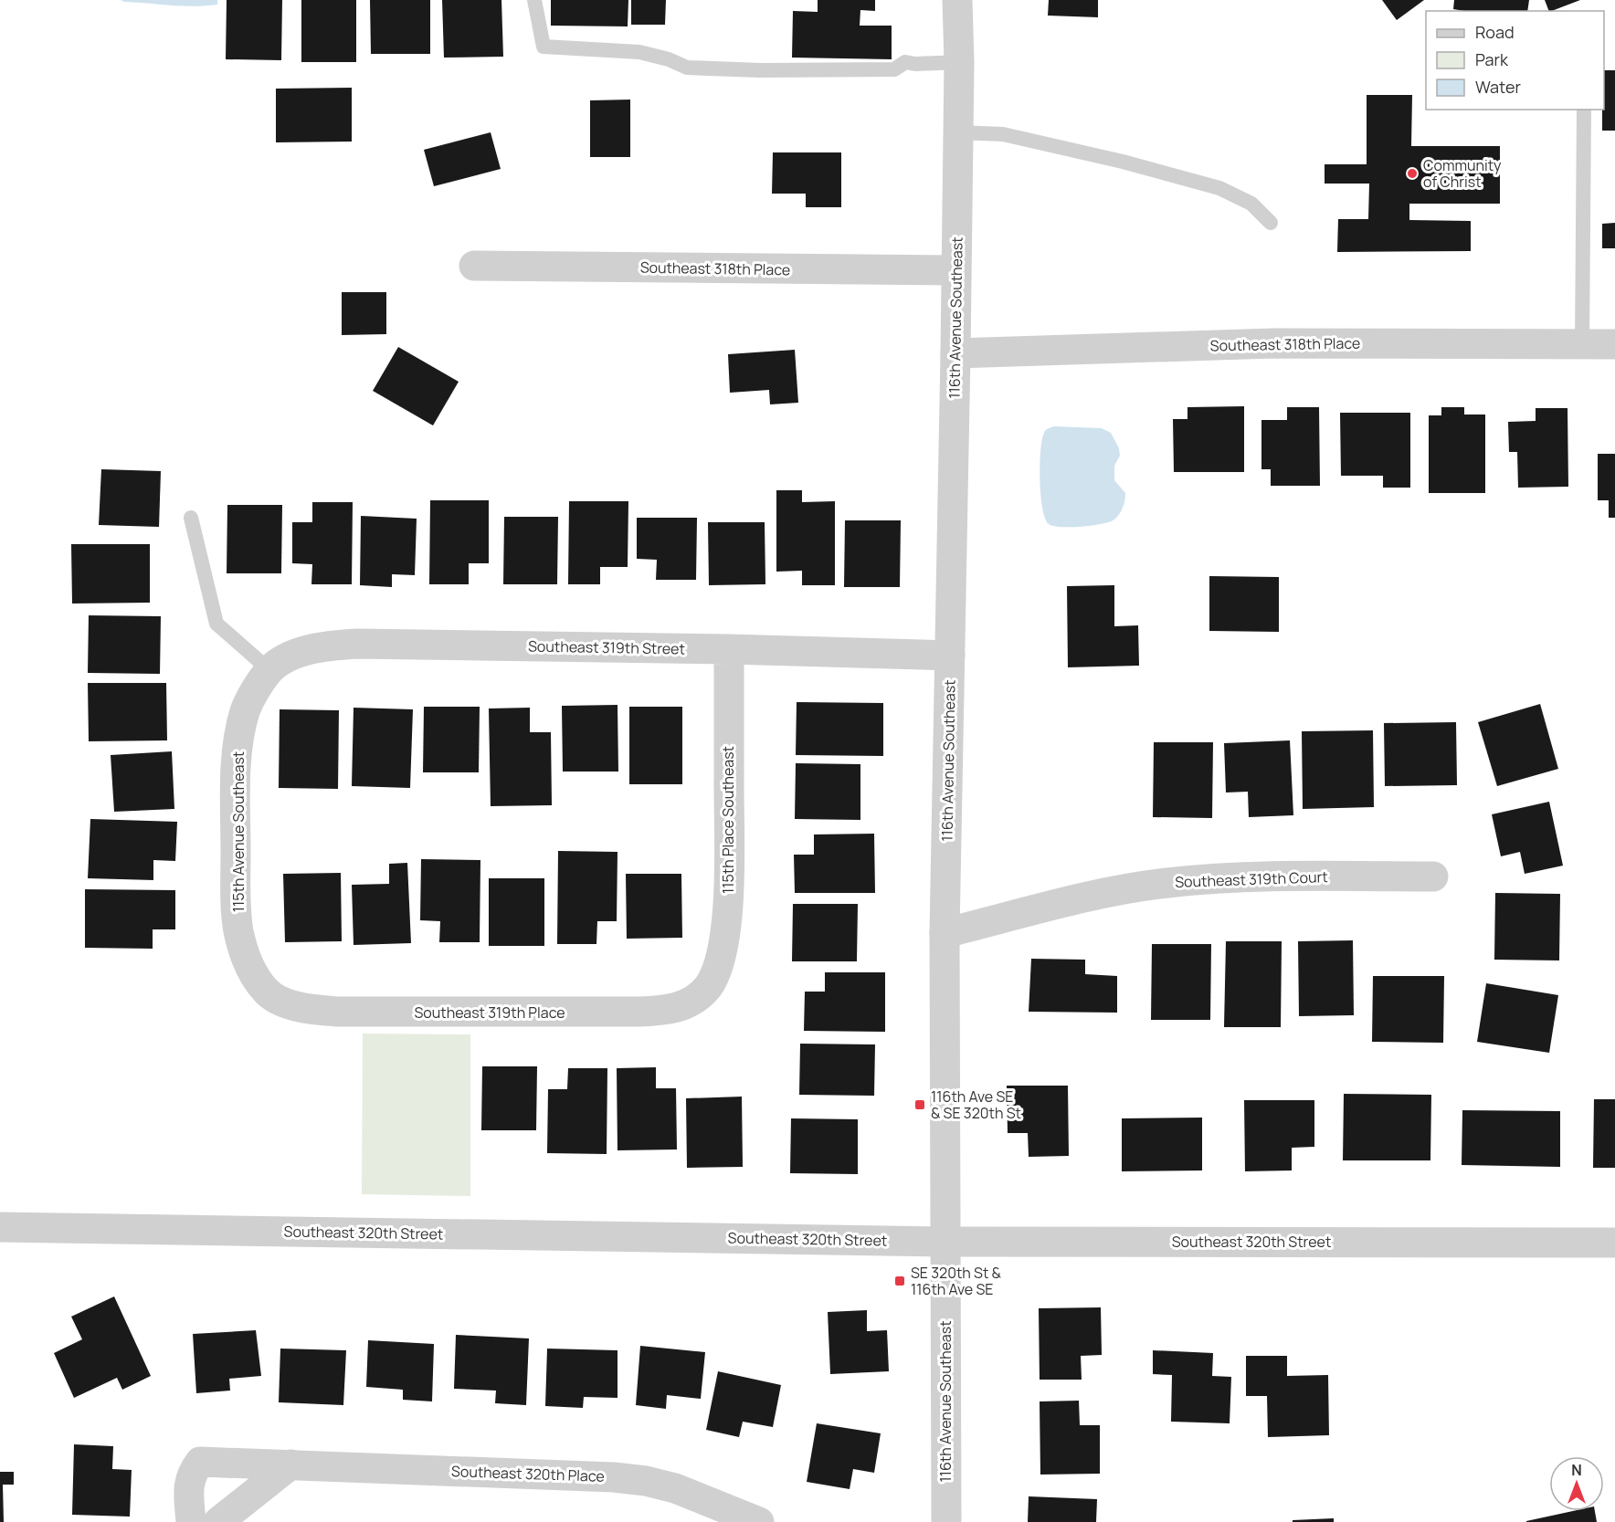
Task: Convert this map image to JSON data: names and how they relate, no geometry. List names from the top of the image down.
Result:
{
  "streets": {
    "street": [
      "Southeast 318th Place",
      "116th Avenue Southeast",
      "Southeast 319th Street",
      "115th Place Southeast",
      "115th Avenue Southeast",
      "Southeast 319th Court",
      "Southeast 319th Place",
      "Southeast 320th Street",
      "Southeast 320th Place"
    ]
  },
  "crossings": [
    ["Southeast 318th Place", "116th Avenue Southeast"],
    ["116th Avenue Southeast", "Southeast 319th Street"],
    ["116th Avenue Southeast", "Southeast 319th Court"],
    ["116th Avenue Southeast", "Southeast 320th Street"],
    ["Southeast 319th Street", "115th Place Southeast"],
    ["Southeast 319th Street", "115th Avenue Southeast"],
    ["115th Place Southeast", "Southeast 319th Place"],
    ["115th Avenue Southeast", "Southeast 319th Place"]
  ],
  "places": {
    "other": ["Community of Christ"],
    "transit": ["116th Ave SE & SE 320th St", "SE 320th St & 116th Ave SE"]
  },
  "legend": ["Road", "Park", "Water"],
  "north": "top"
}
